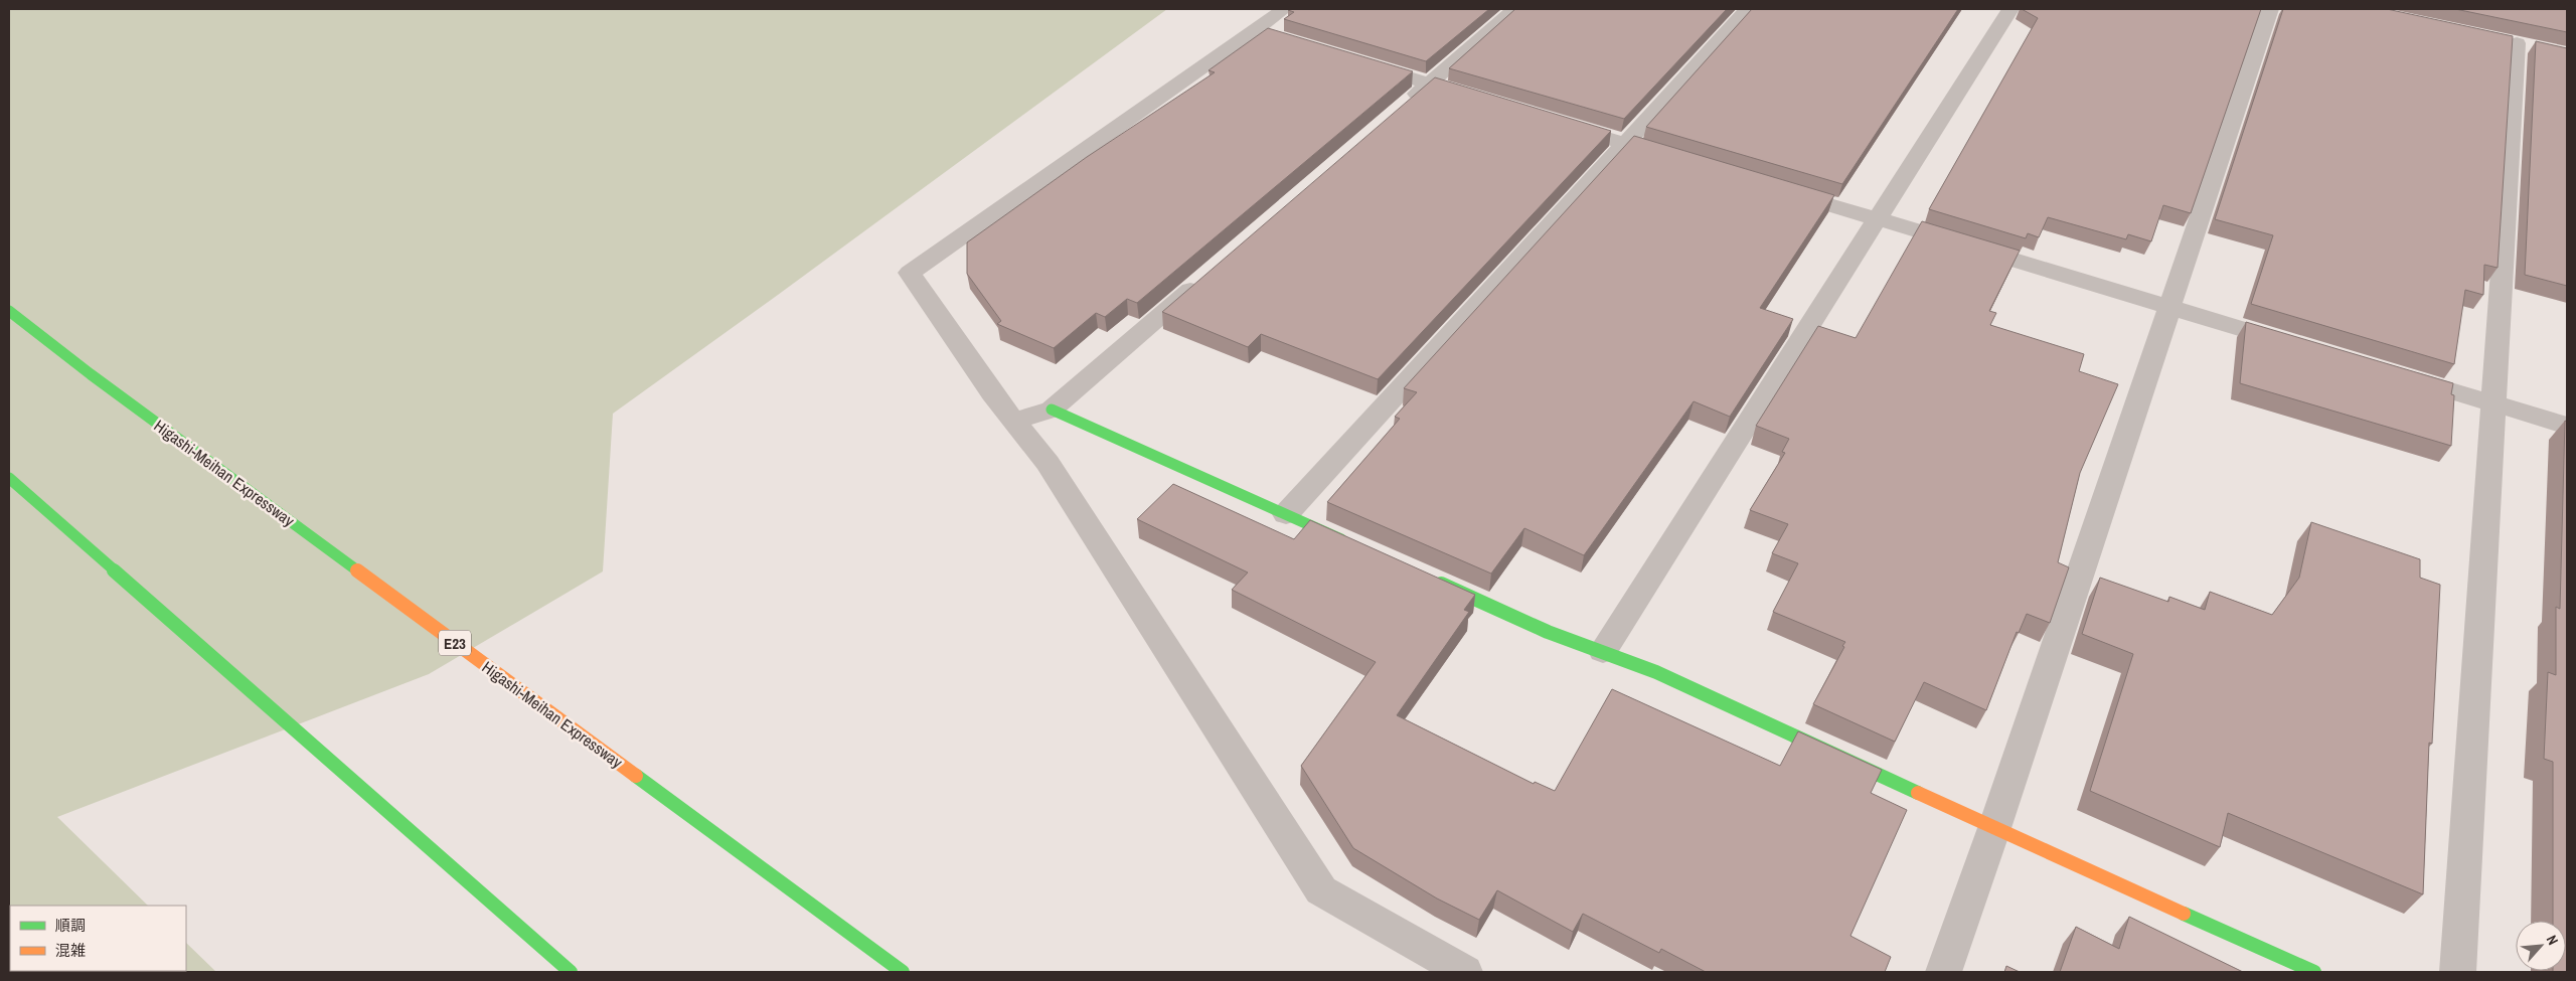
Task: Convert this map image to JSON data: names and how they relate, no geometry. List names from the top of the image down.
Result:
{
  "streets": {
    "main road": ["Higashi-Meihan Expressway", "E23"]
  },
  "legend": ["順調", "混雑"],
  "north": "top right"
}
